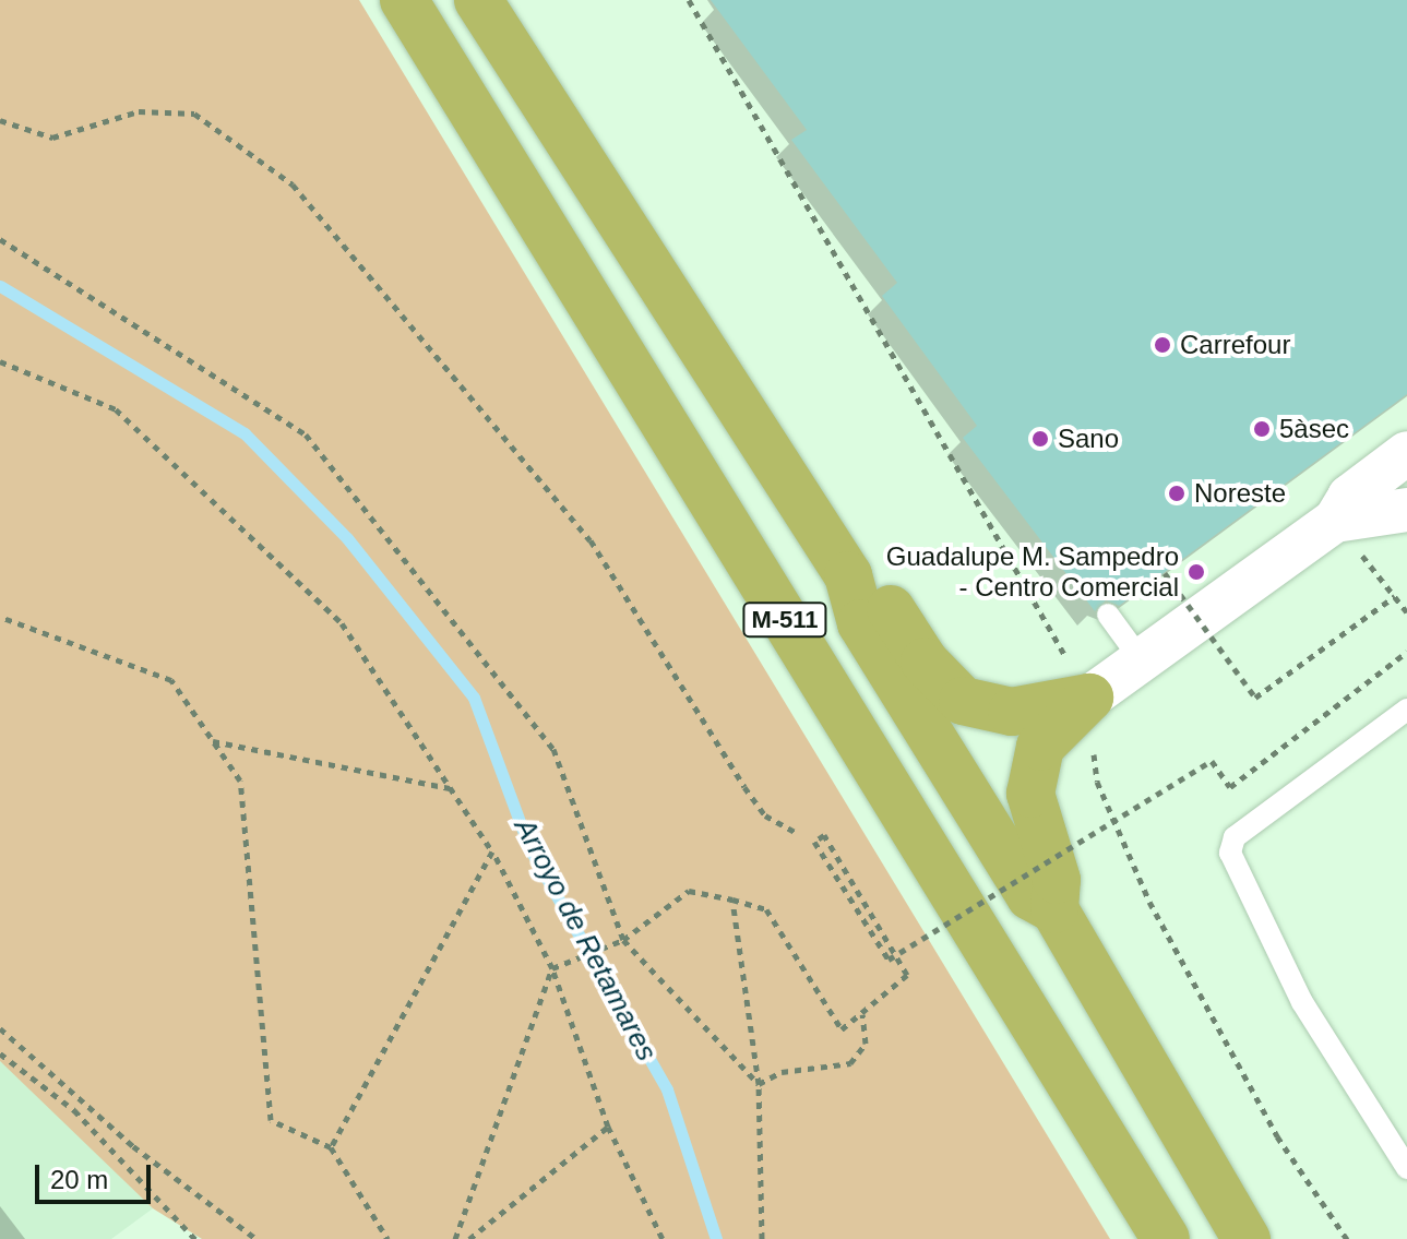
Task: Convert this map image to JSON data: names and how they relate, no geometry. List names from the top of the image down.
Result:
{
  "streets": {
    "highway": ["M-511"]
  },
  "water": ["Arroyo de Retamares"],
  "places": [
    "Carrefour",
    "5àsec",
    "Sano",
    "Noreste",
    "Guadalupe M. Sampedro - Centro Comercial"
  ],
  "scale_bar": "20 m"
}
